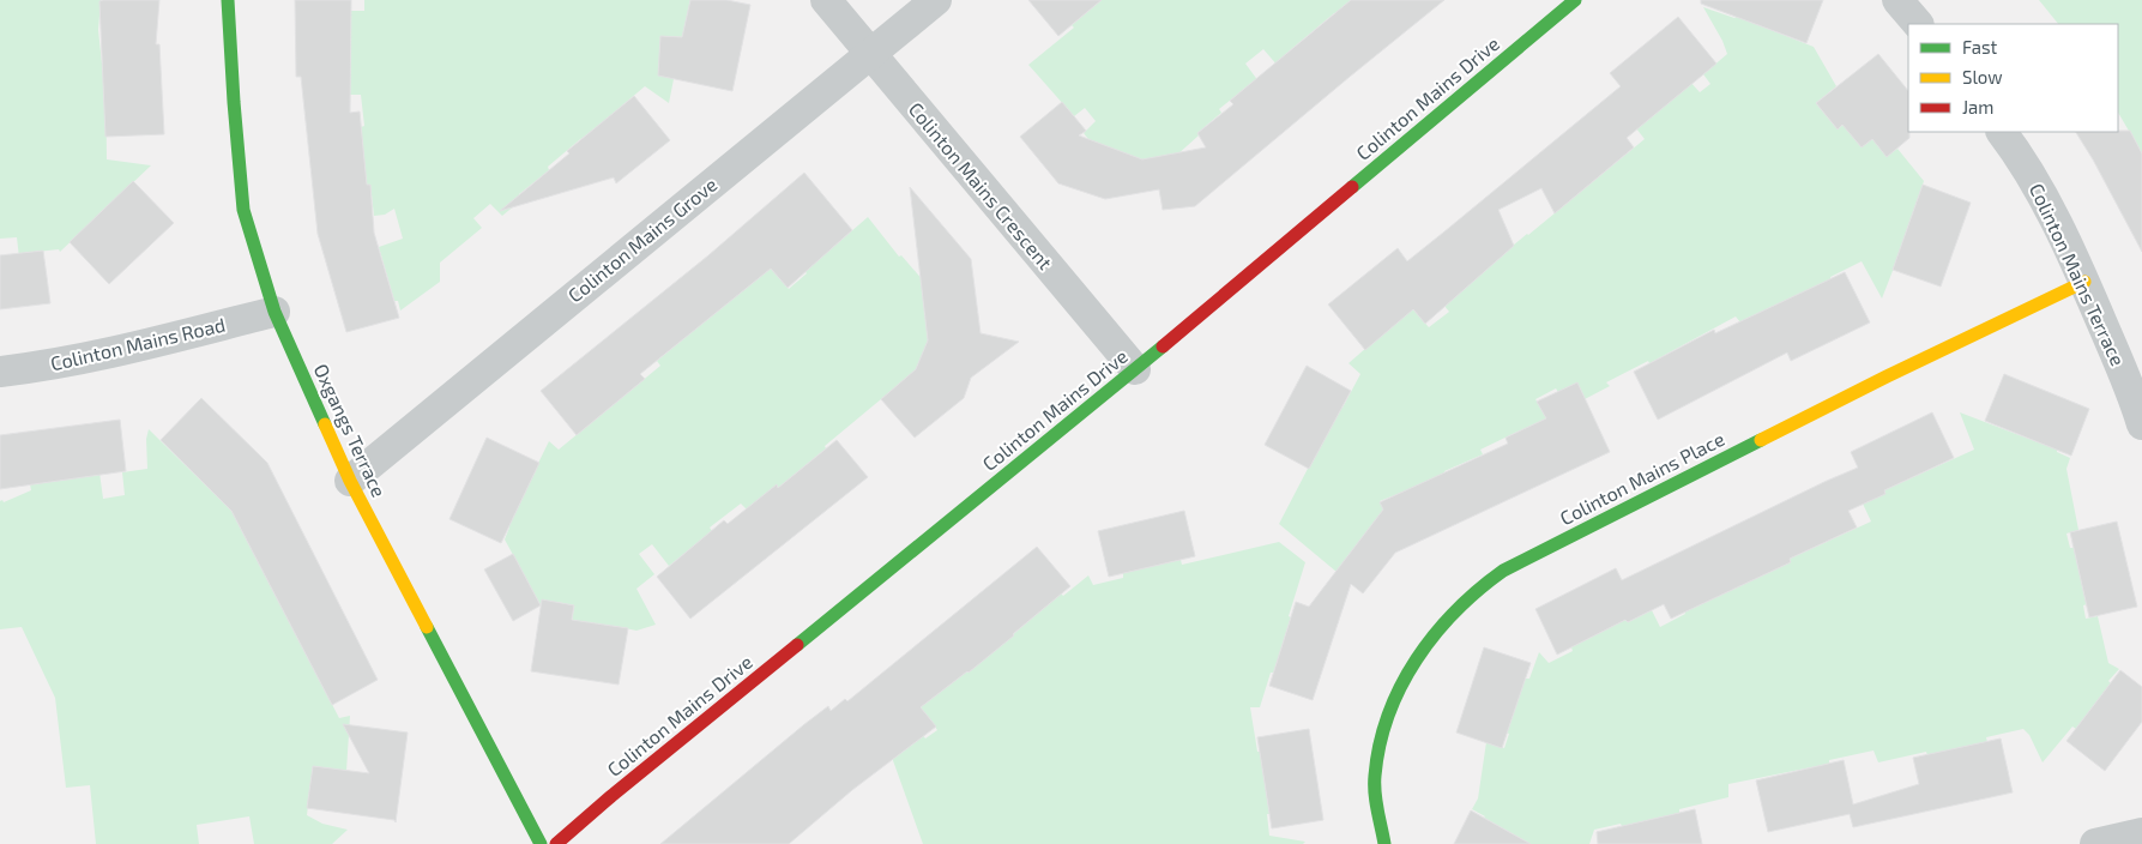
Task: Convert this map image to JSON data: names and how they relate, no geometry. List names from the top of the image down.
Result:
{
  "streets": {
    "street": [
      "Colinton Mains Drive",
      "Colinton Mains Crescent",
      "Colinton Mains Grove",
      "Colinton Mains Terrace",
      "Colinton Mains Road",
      "Oxgangs Terrace",
      "Colinton Mains Place"
    ]
  },
  "crossings": [
    ["Colinton Mains Drive", "Colinton Mains Crescent"],
    ["Colinton Mains Crescent", "Colinton Mains Grove"],
    ["Colinton Mains Grove", "Oxgangs Terrace"],
    ["Colinton Mains Terrace", "Colinton Mains Place"],
    ["Colinton Mains Road", "Oxgangs Terrace"]
  ],
  "legend": ["Fast", "Slow", "Jam"]
}
